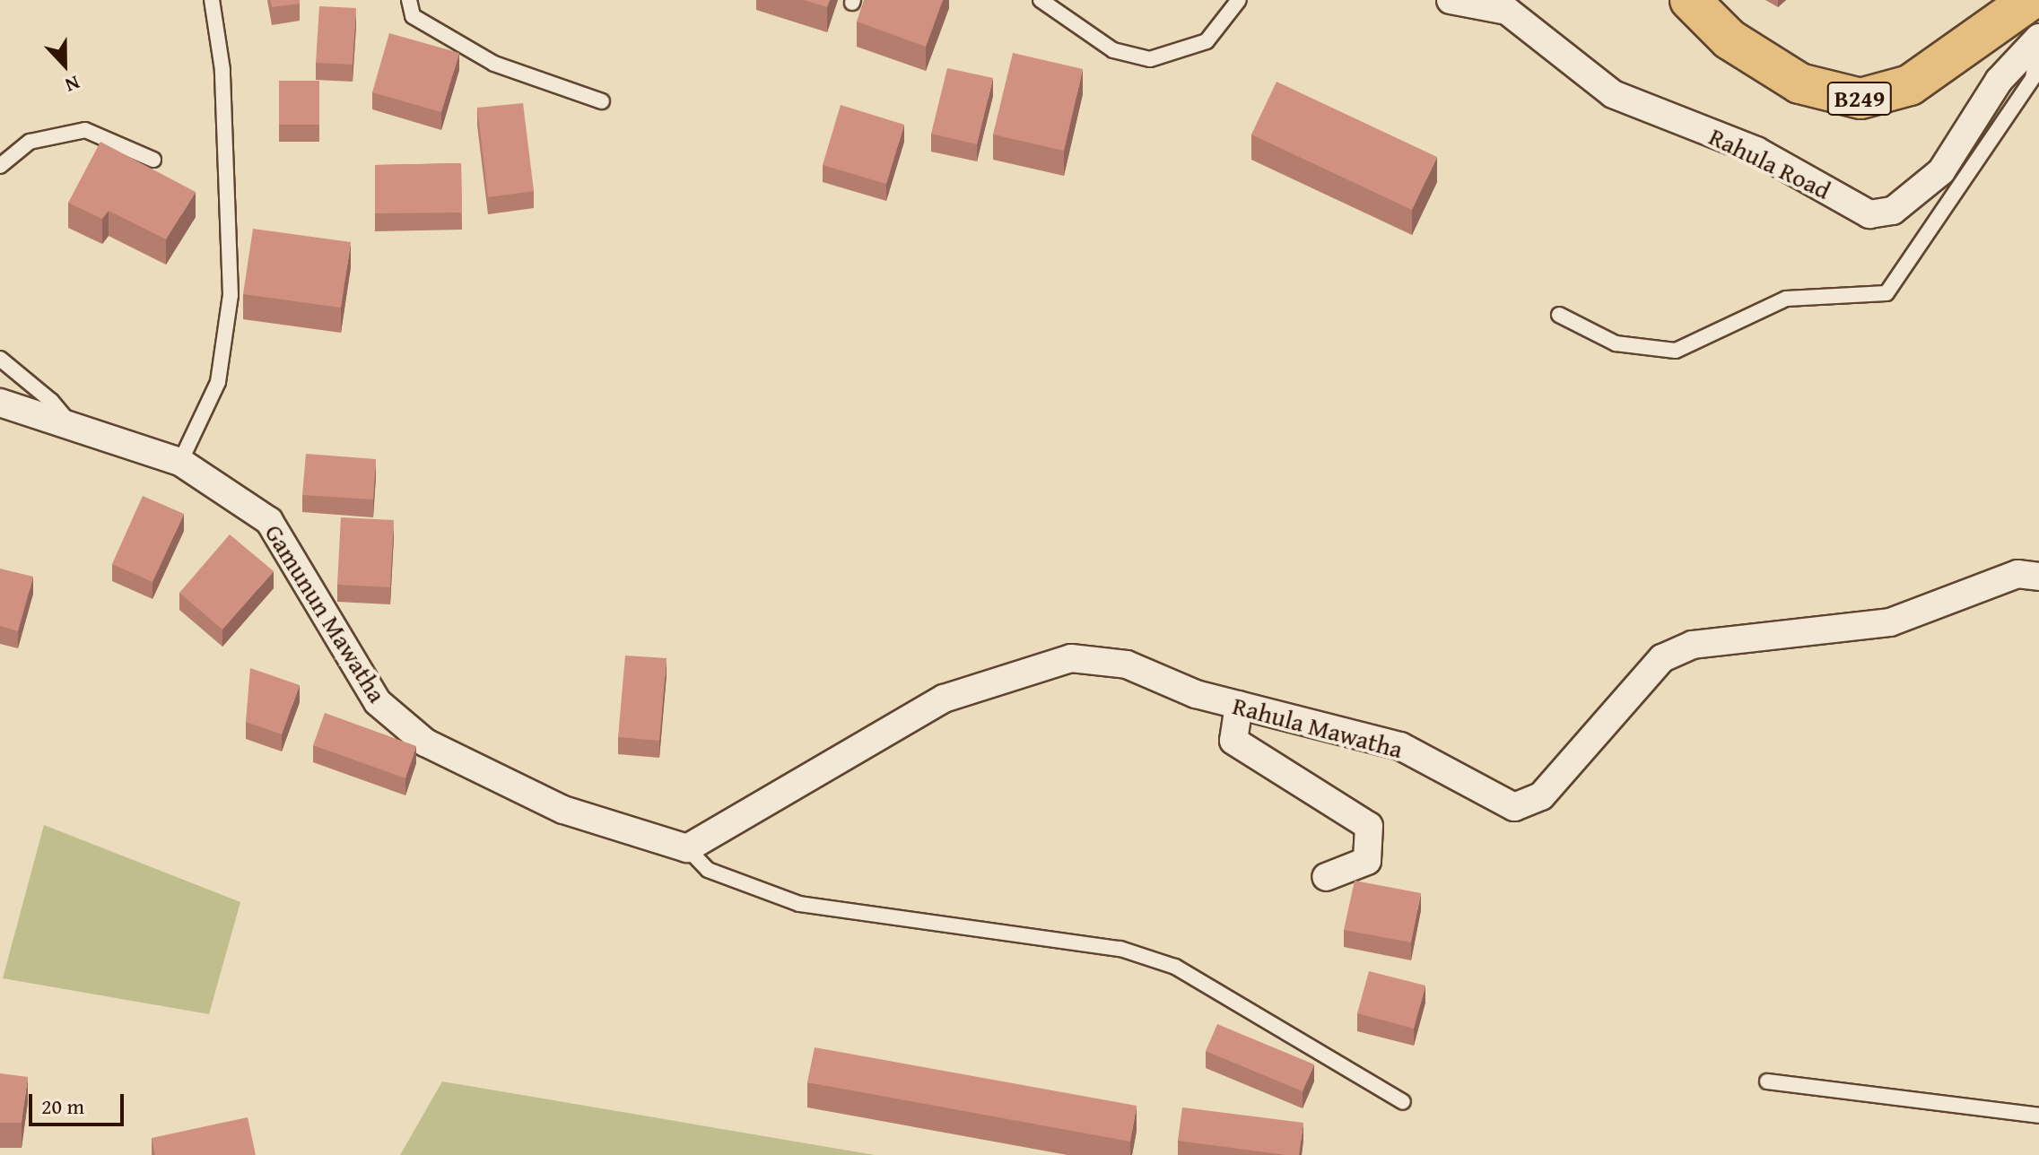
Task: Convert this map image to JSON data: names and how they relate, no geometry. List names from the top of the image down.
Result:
{
  "streets": {
    "main road": ["B249"],
    "street": ["Rahula Road", "Gamunun Mawatha", "Rahula Mawatha"]
  },
  "crossings": [
    ["Gamunun Mawatha", "Rahula Mawatha"]
  ],
  "scale_bar": "20 m",
  "north": "bottom"
}
